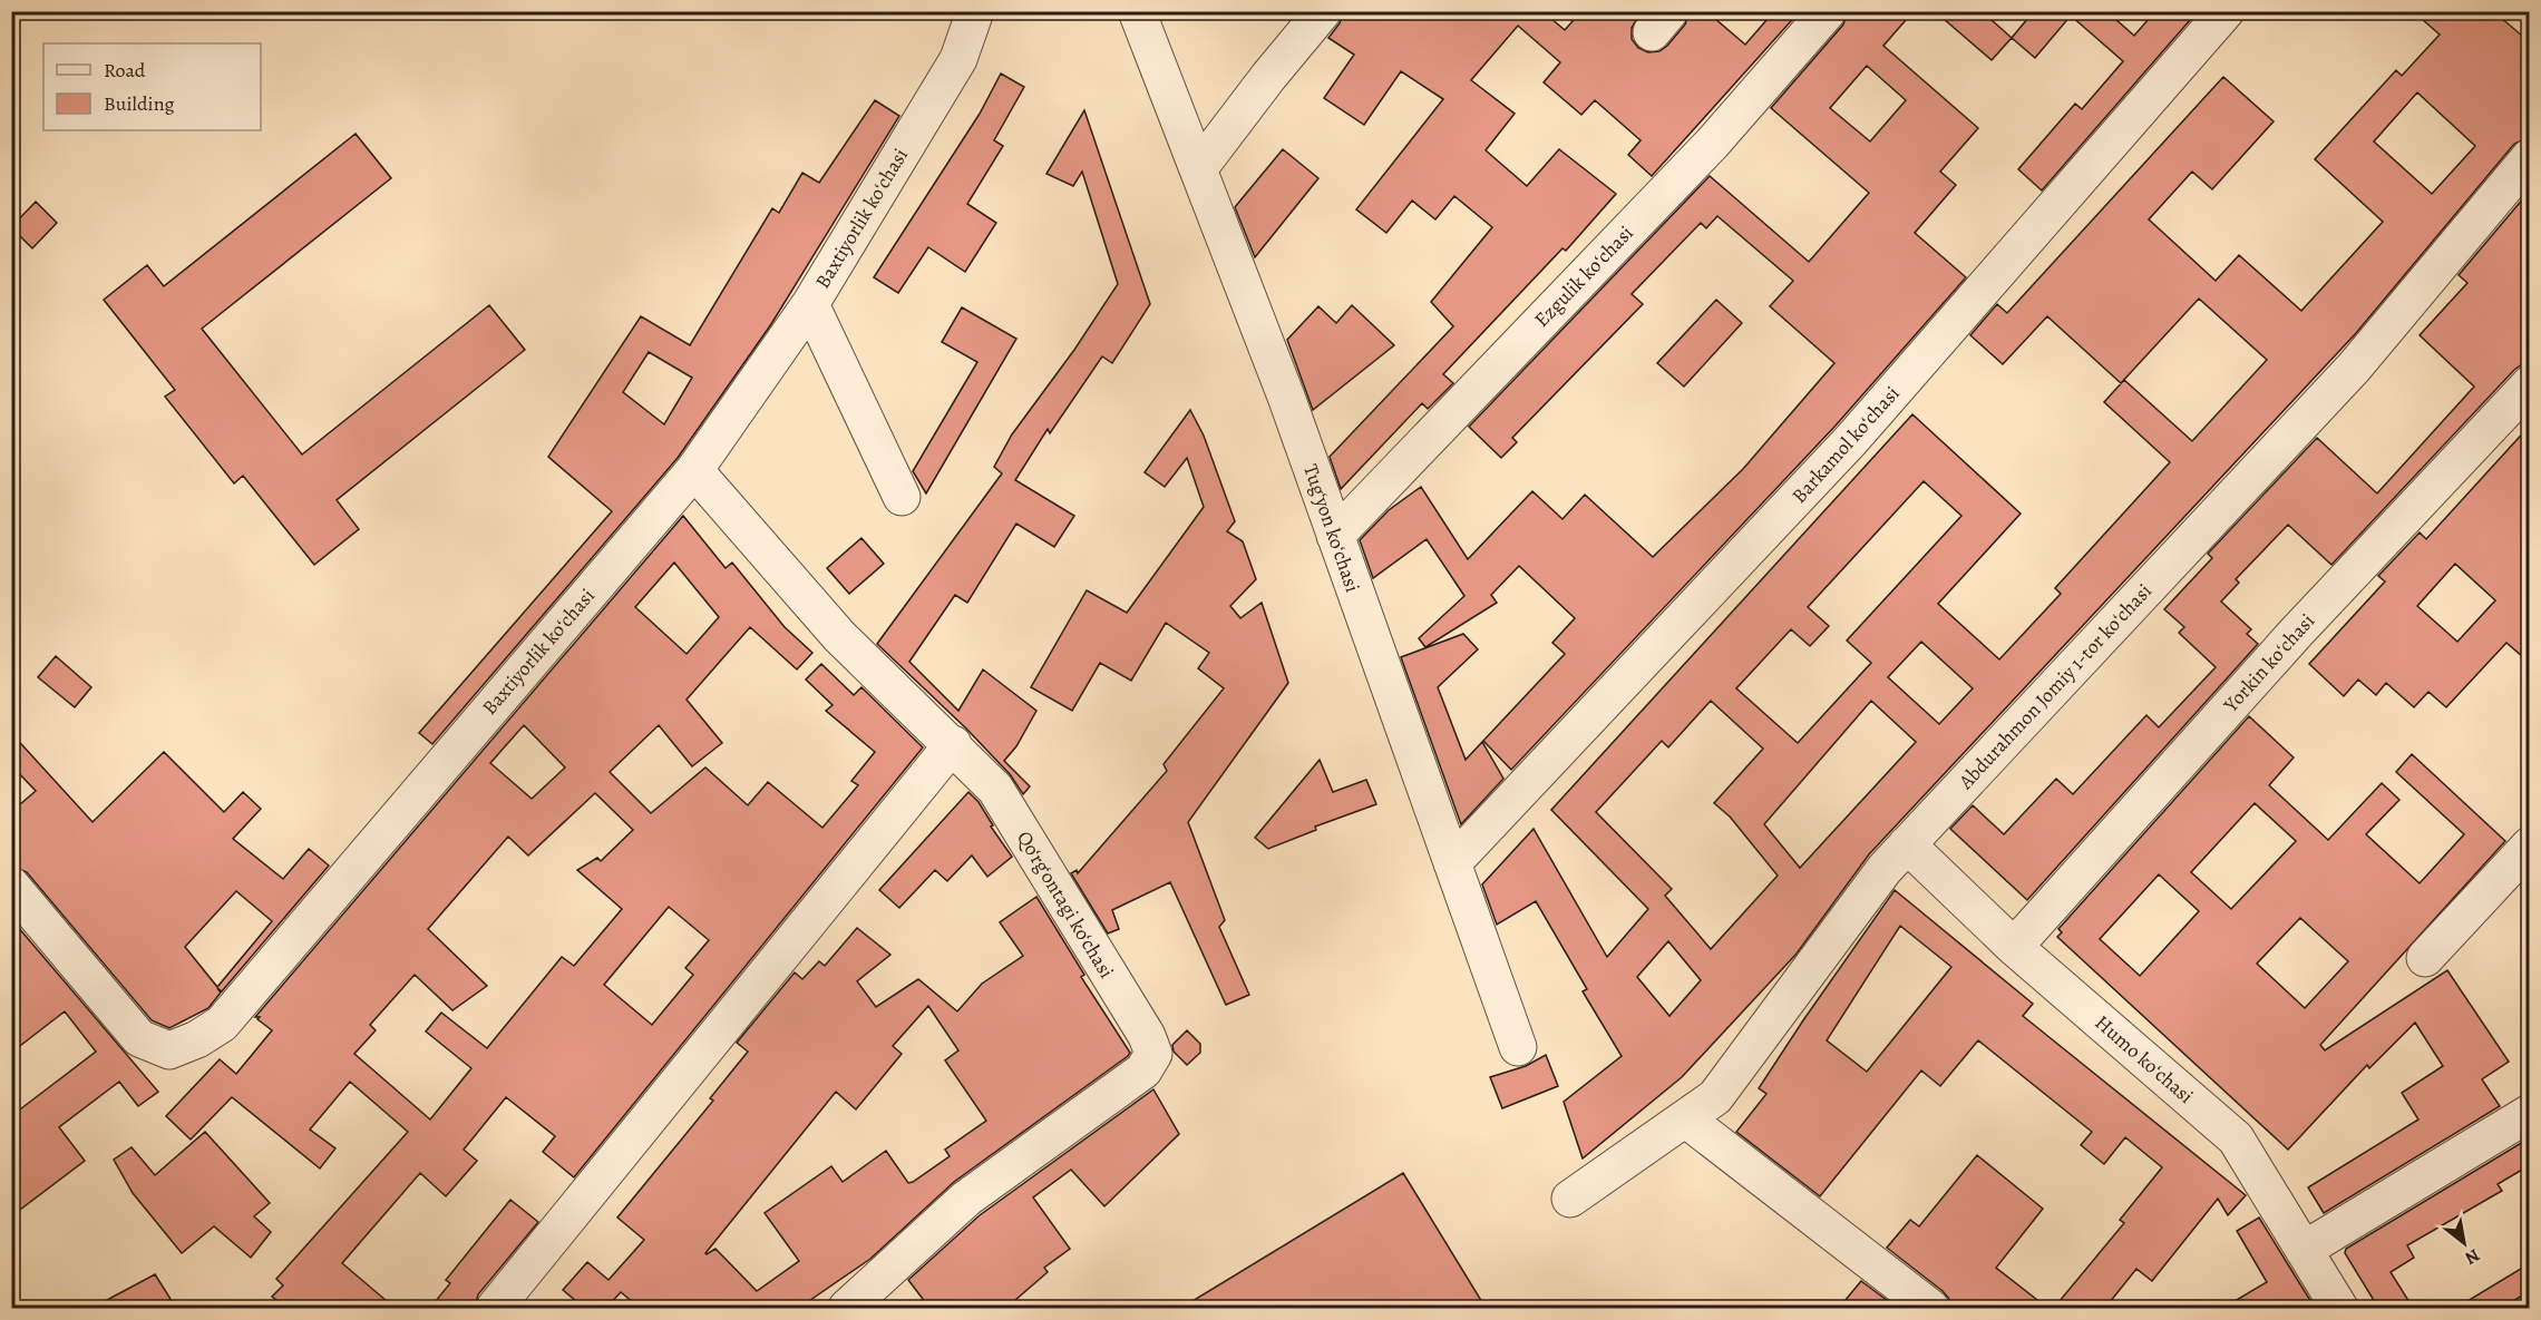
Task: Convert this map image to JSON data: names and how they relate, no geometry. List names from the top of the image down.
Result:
{
  "streets": {
    "street": [
      "Baxtiyorlik koʻchasi",
      "Ezgulik koʻchasi",
      "Barkamol koʻchasi",
      "Tugʻyon koʻchasi",
      "Yorkin koʻchasi",
      "Abdurahmon Jomiy 1-tor koʻchasi",
      "Qo‘rg‘ontagi ko‘chasi",
      "Humo koʻchasi"
    ]
  },
  "crossings": [
    ["Baxtiyorlik koʻchasi", "Qo‘rg‘ontagi ko‘chasi"],
    ["Ezgulik koʻchasi", "Tugʻyon koʻchasi"],
    ["Barkamol koʻchasi", "Tugʻyon koʻchasi"],
    ["Yorkin koʻchasi", "Humo koʻchasi"],
    ["Abdurahmon Jomiy 1-tor koʻchasi", "Humo koʻchasi"]
  ],
  "legend": ["Road", "Building"],
  "north": "bottom right"
}
